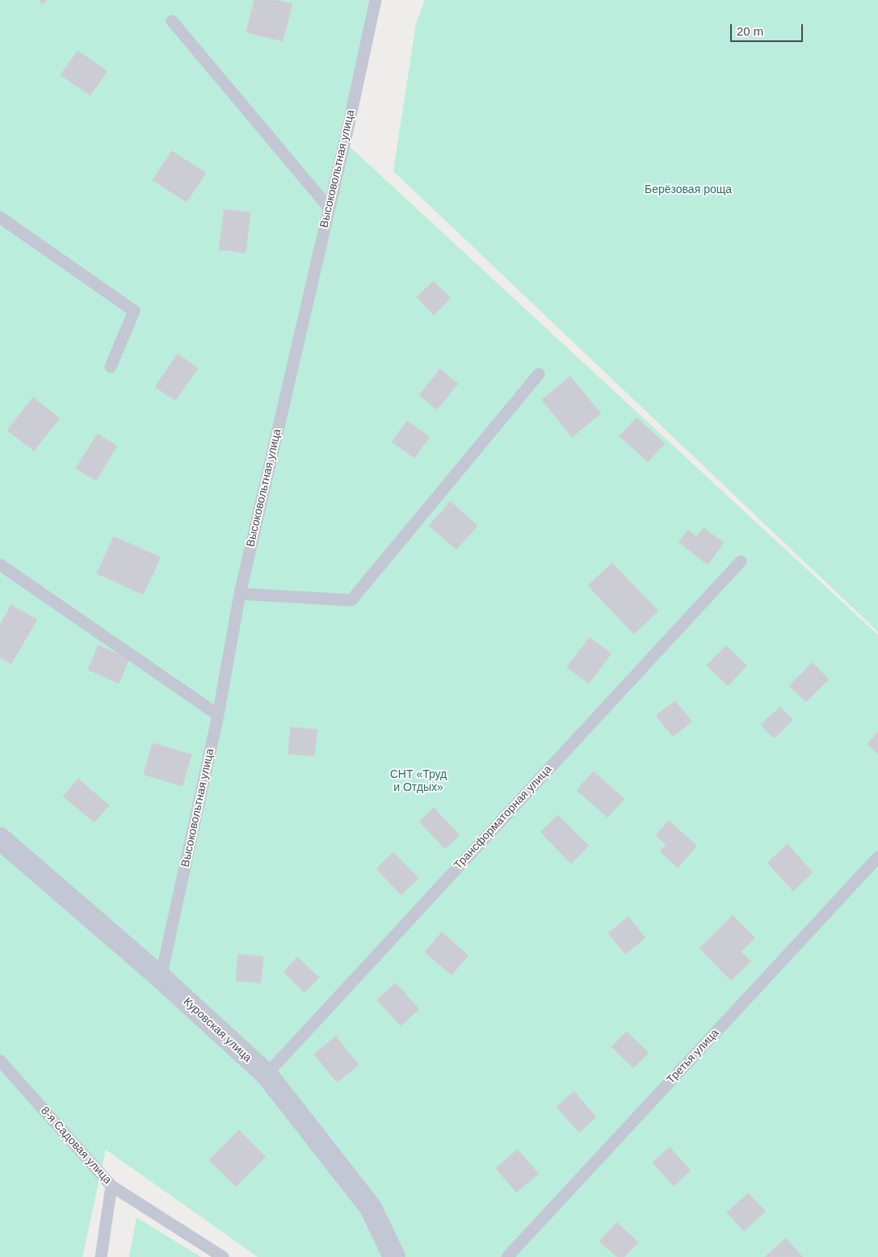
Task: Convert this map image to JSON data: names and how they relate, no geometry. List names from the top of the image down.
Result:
{
  "streets": {
    "street": ["Куровская улица"],
    "lane": [
      "Высоковольтная улица",
      "Трансформаторная улица",
      "Третья улица",
      "8-я Садовая улица"
    ]
  },
  "crossings": [
    ["Высоковольтная улица", "Куровская улица"],
    ["Трансформаторная улица", "Куровская улица"]
  ],
  "parks": ["Берёзовая роща", "СНТ «Труд и Отдых»"],
  "scale_bar": "20 m"
}
